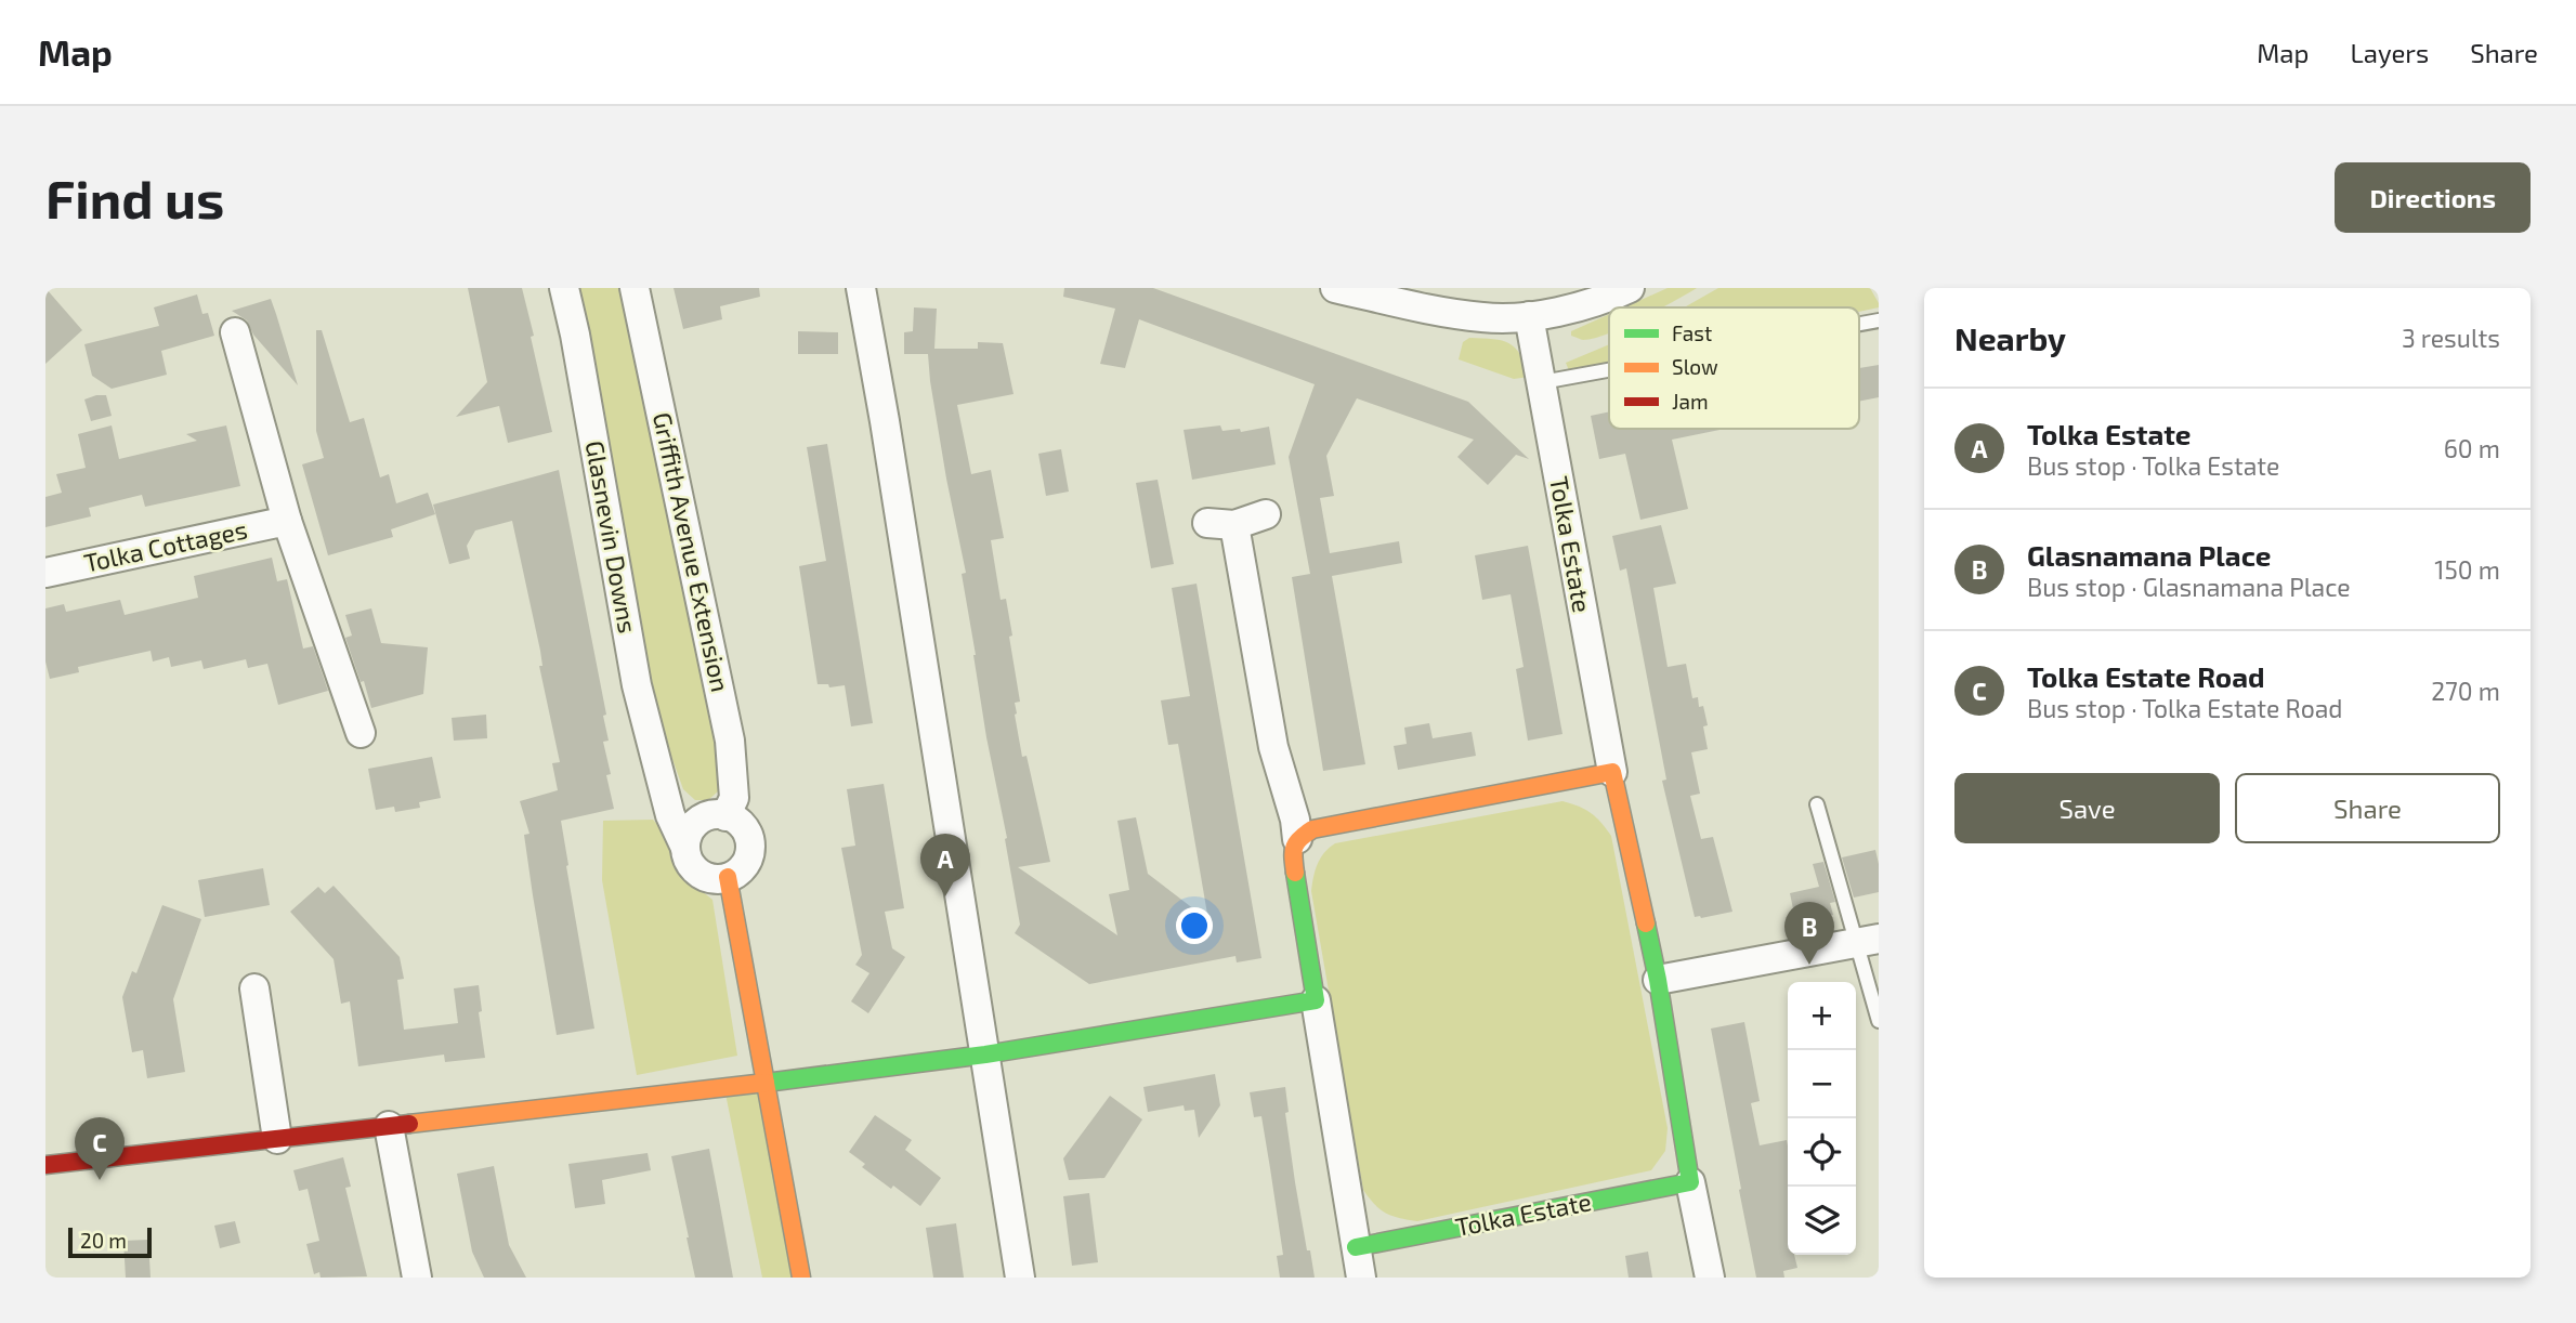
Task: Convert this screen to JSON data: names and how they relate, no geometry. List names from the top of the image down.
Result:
{
  "streets": {
    "street": [
      "Glasnevin Downs",
      "Tolka Estate",
      "Tolka Cottages",
      "Griffith Avenue Extension"
    ]
  },
  "crossings": [
    ["Glasnevin Downs", "Griffith Avenue Extension"]
  ],
  "legend": ["Fast", "Slow", "Jam"],
  "scale_bar": "20 m",
  "page": {
    "header": "Map",
    "nav": ["Map", "Layers", "Share"],
    "buttons": [
      "Directions",
      ["Save", "Share"]
    ],
    "title": "Find us",
    "heading": ["Nearby", "3 results"],
    "list": [
      {
        "mark": "A",
        "name": "Tolka Estate",
        "note": "Bus stop · Tolka Estate",
        "value": "60 m"
      },
      {
        "mark": "B",
        "name": "Glasnamana Place",
        "note": "Bus stop · Glasnamana Place",
        "value": "150 m"
      },
      {
        "mark": "C",
        "name": "Tolka Estate Road",
        "note": "Bus stop · Tolka Estate Road",
        "value": "270 m"
      }
    ],
    "pins": ["A", "B", "C"],
    "map_buttons": ["+", "−"],
    "scale": "20 m"
  }
}
